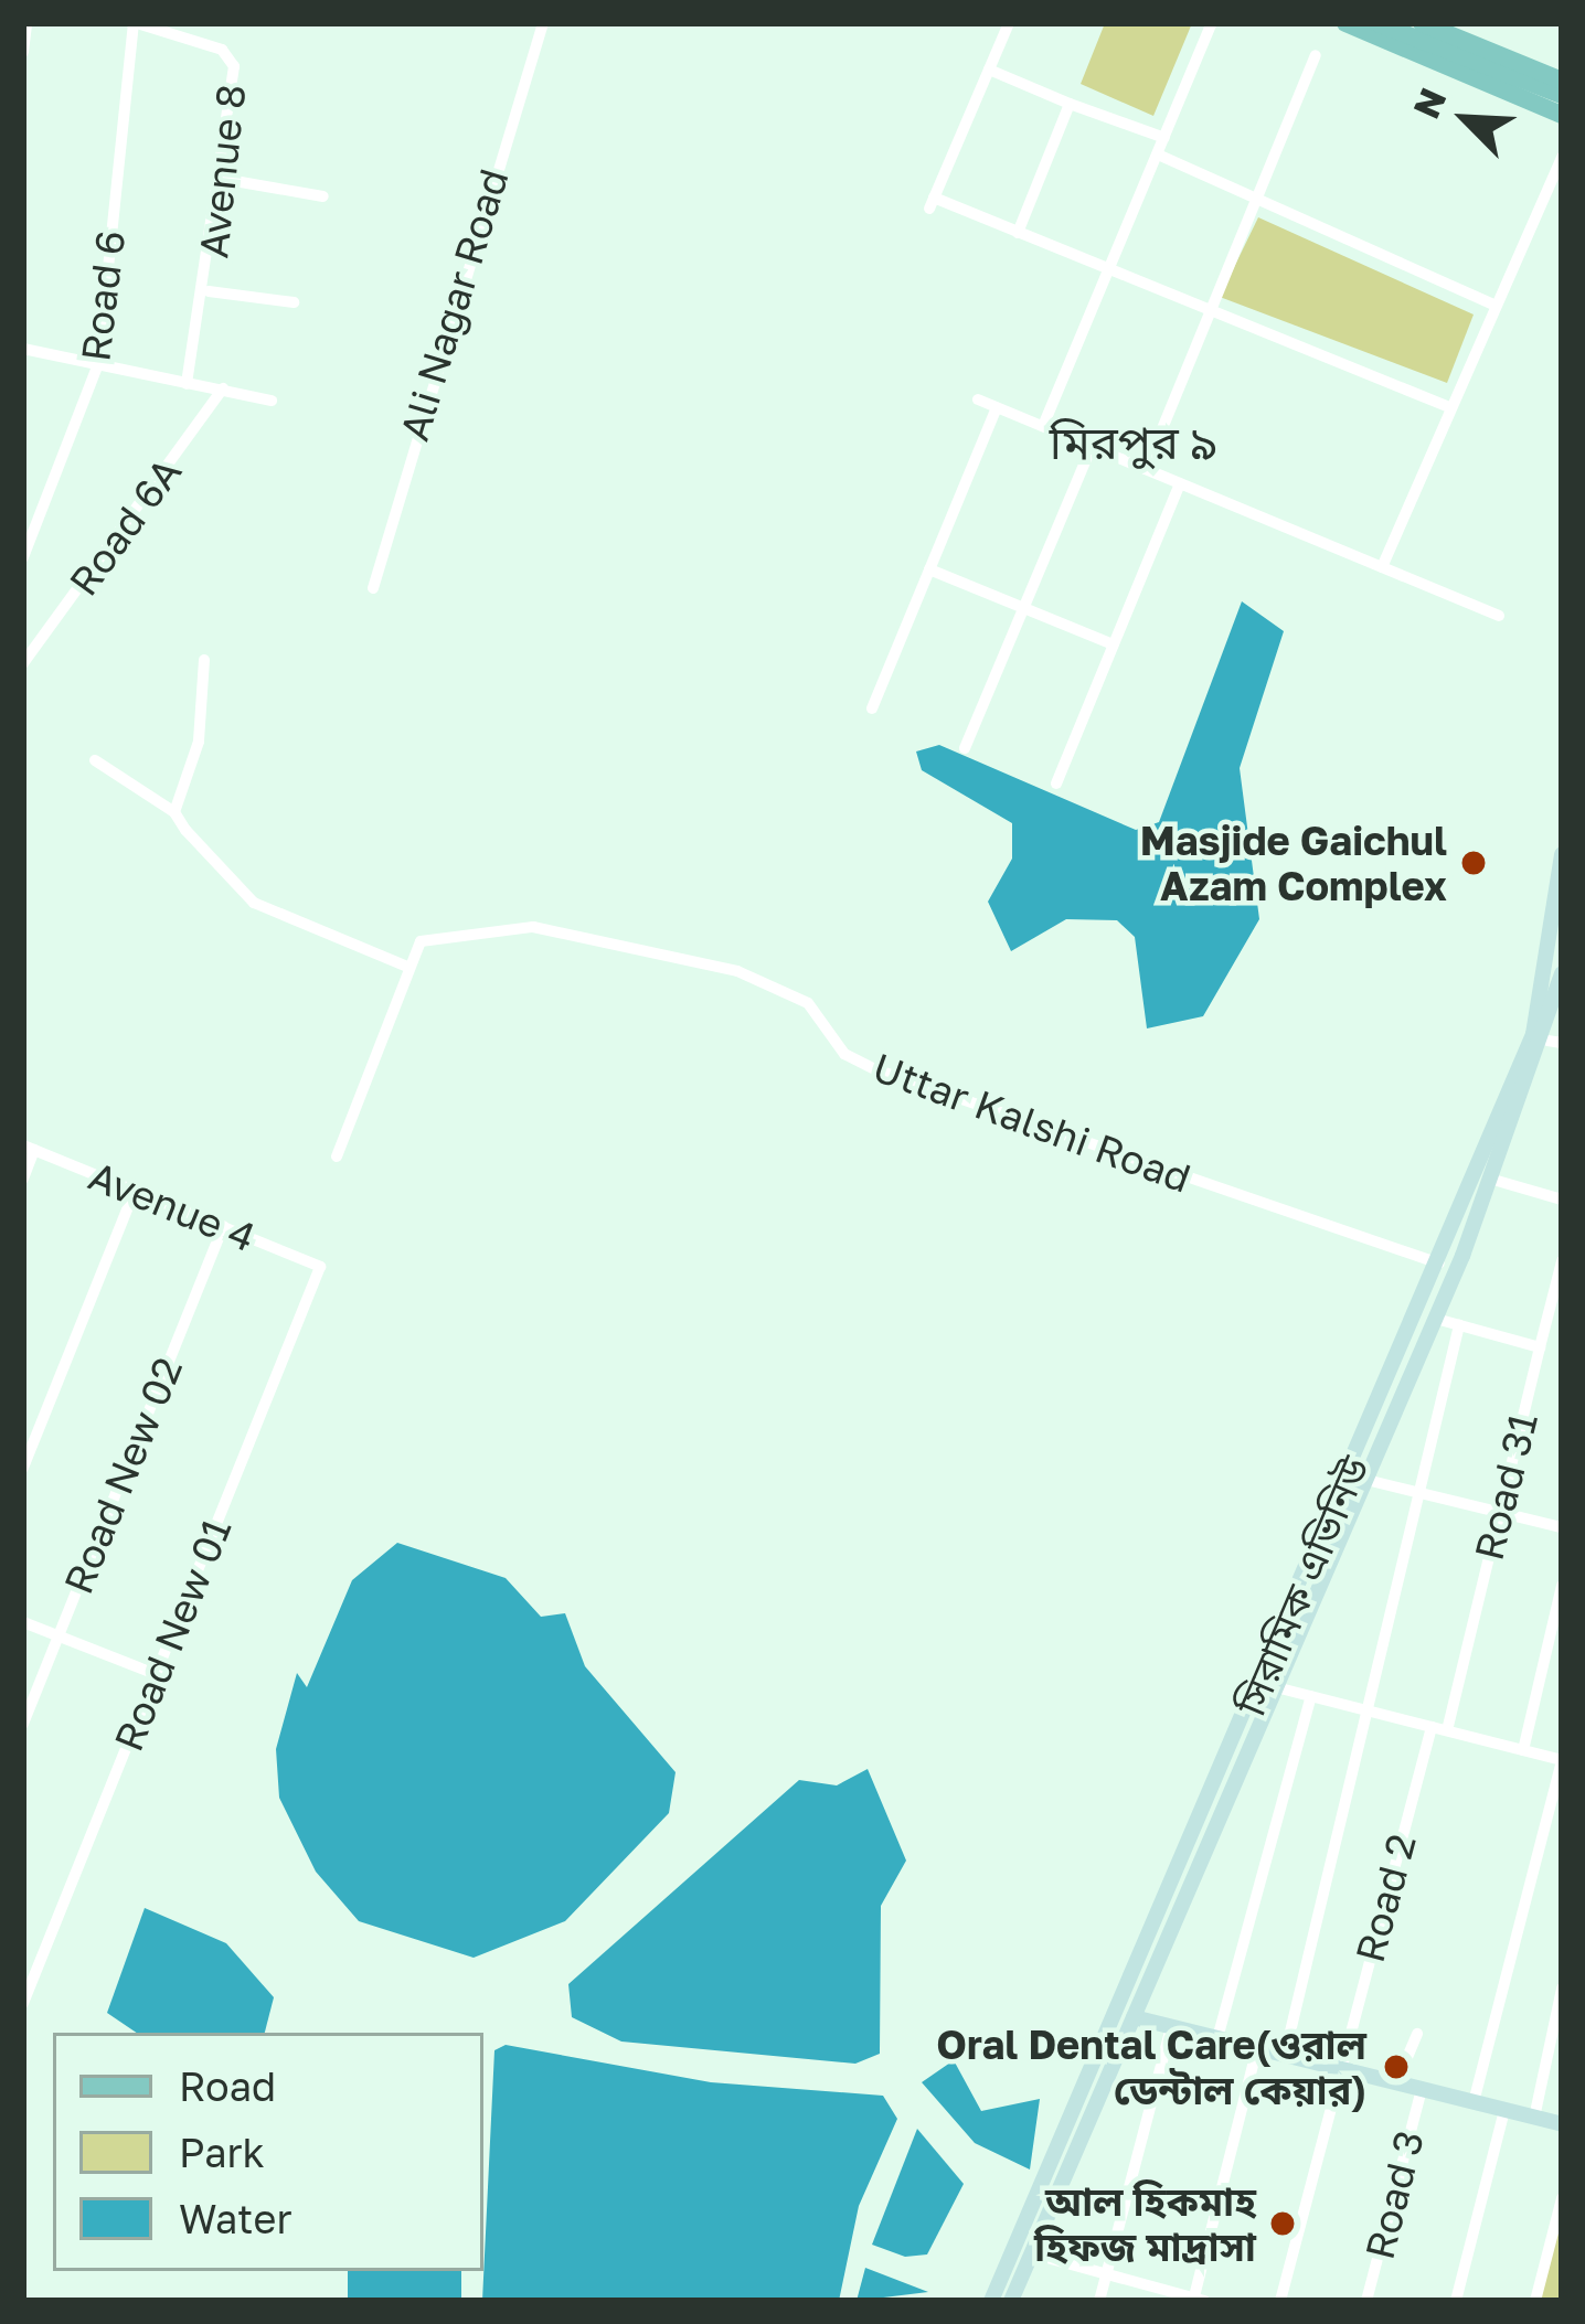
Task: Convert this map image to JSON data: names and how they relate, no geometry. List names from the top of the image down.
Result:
{
  "streets": {
    "main road": ["সিরামিক এভিনিউ"],
    "street": [
      "Avenue 8",
      "Road 6",
      "Ali Nagar Road",
      "Road 6A",
      "Uttar Kalshi Road",
      "Avenue 4",
      "Road New 02",
      "Road 31",
      "Road New 01",
      "Road 2",
      "Road 3"
    ]
  },
  "crossings": [
    ["Avenue 8", "Road 6"],
    ["Uttar Kalshi Road", "সিরামিক এভিনিউ"],
    ["Avenue 4", "Road New 02"],
    ["Avenue 4", "Road New 01"]
  ],
  "districts": ["মিরপুর ৯"],
  "places": ["Masjide Gaichul Azam Complex", "Oral Dental Care(ওরাল ডেন্টাল কেয়ার)", "আল হিকমাহ হিফজ মাদ্রাসা"],
  "legend": ["Road", "Park", "Water"],
  "north": "top left"
}
